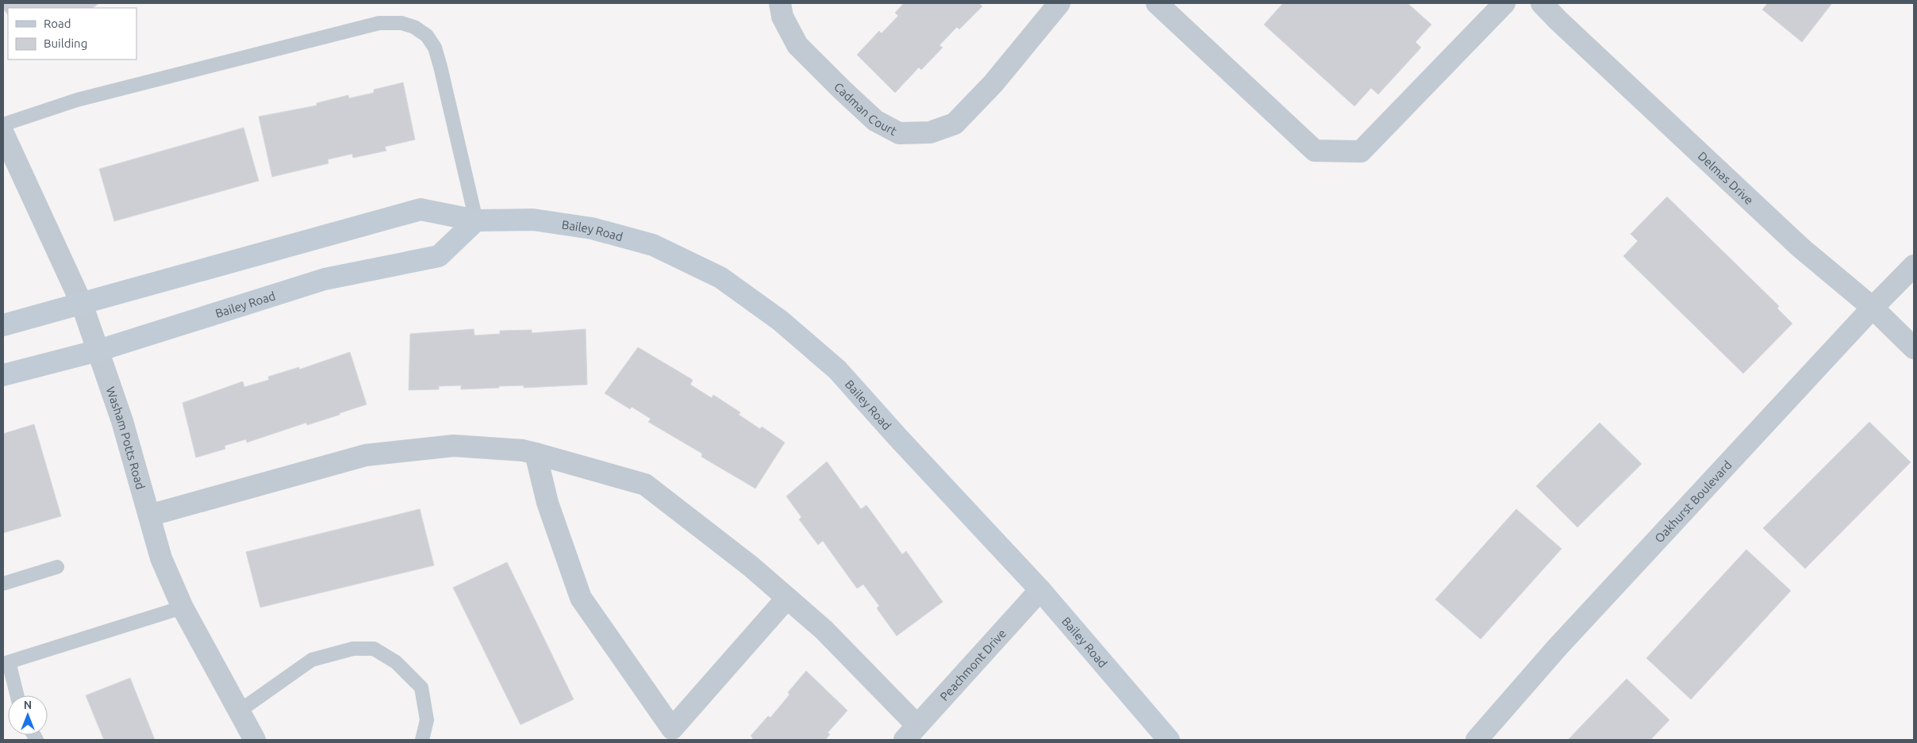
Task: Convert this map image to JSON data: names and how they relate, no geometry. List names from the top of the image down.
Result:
{
  "streets": {
    "street": [
      "Cadman Court",
      "Delmas Drive",
      "Bailey Road",
      "Washam Potts Road",
      "Oakhurst Boulevard",
      "Peachmont Drive"
    ]
  },
  "crossings": [
    ["Delmas Drive", "Oakhurst Boulevard"],
    ["Bailey Road", "Washam Potts Road"],
    ["Bailey Road", "Peachmont Drive"]
  ],
  "legend": ["Road", "Building"],
  "north": "top"
}
